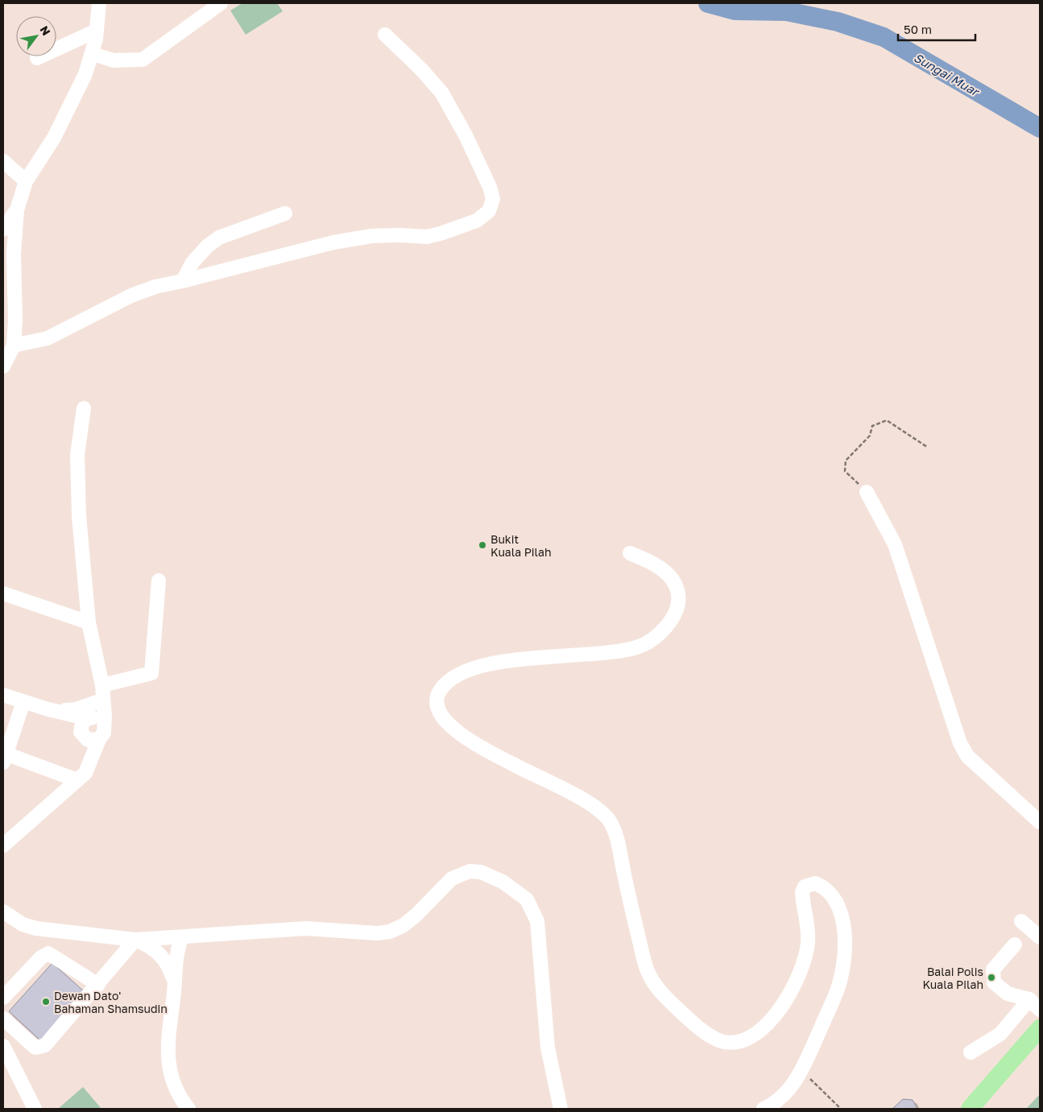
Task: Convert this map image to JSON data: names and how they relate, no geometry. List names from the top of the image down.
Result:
{
  "water": ["Sungai Muar"],
  "places": ["Bukit Kuala Pilah", "Balai Polis Kuala Pilah", "Dewan Dato' Bahaman Shamsudin"],
  "scale_bar": "50 m",
  "north": "top right"
}
